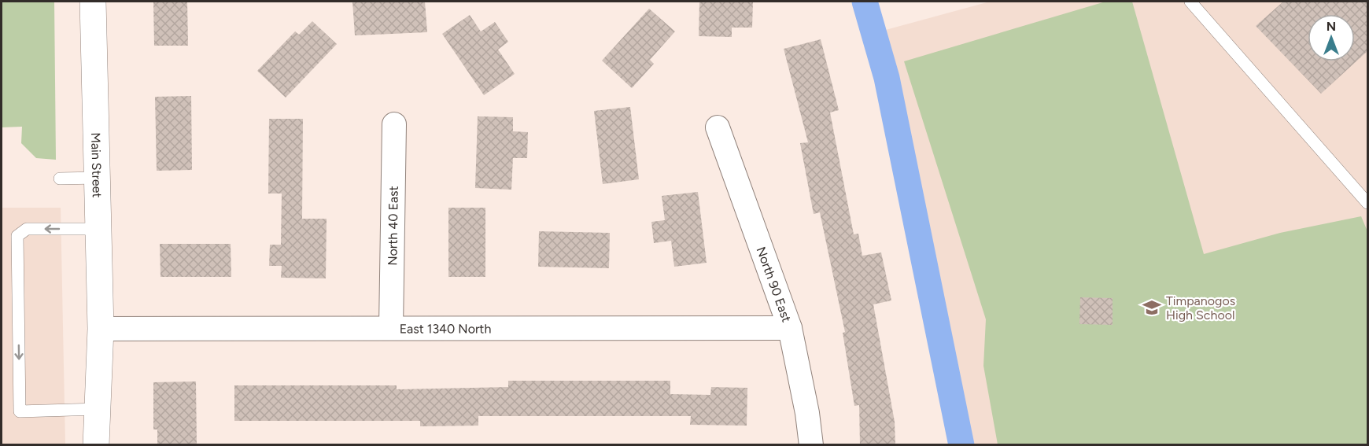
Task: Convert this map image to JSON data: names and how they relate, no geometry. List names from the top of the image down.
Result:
{
  "streets": {
    "street": [
      "Main Street",
      "North 40 East",
      "North 90 East",
      "East 1340 North"
    ]
  },
  "crossings": [
    ["Main Street", "East 1340 North"],
    ["North 40 East", "East 1340 North"],
    ["North 90 East", "East 1340 North"]
  ],
  "places": {
    "school or university": ["Timpanogos High School"]
  },
  "north": "top"
}
